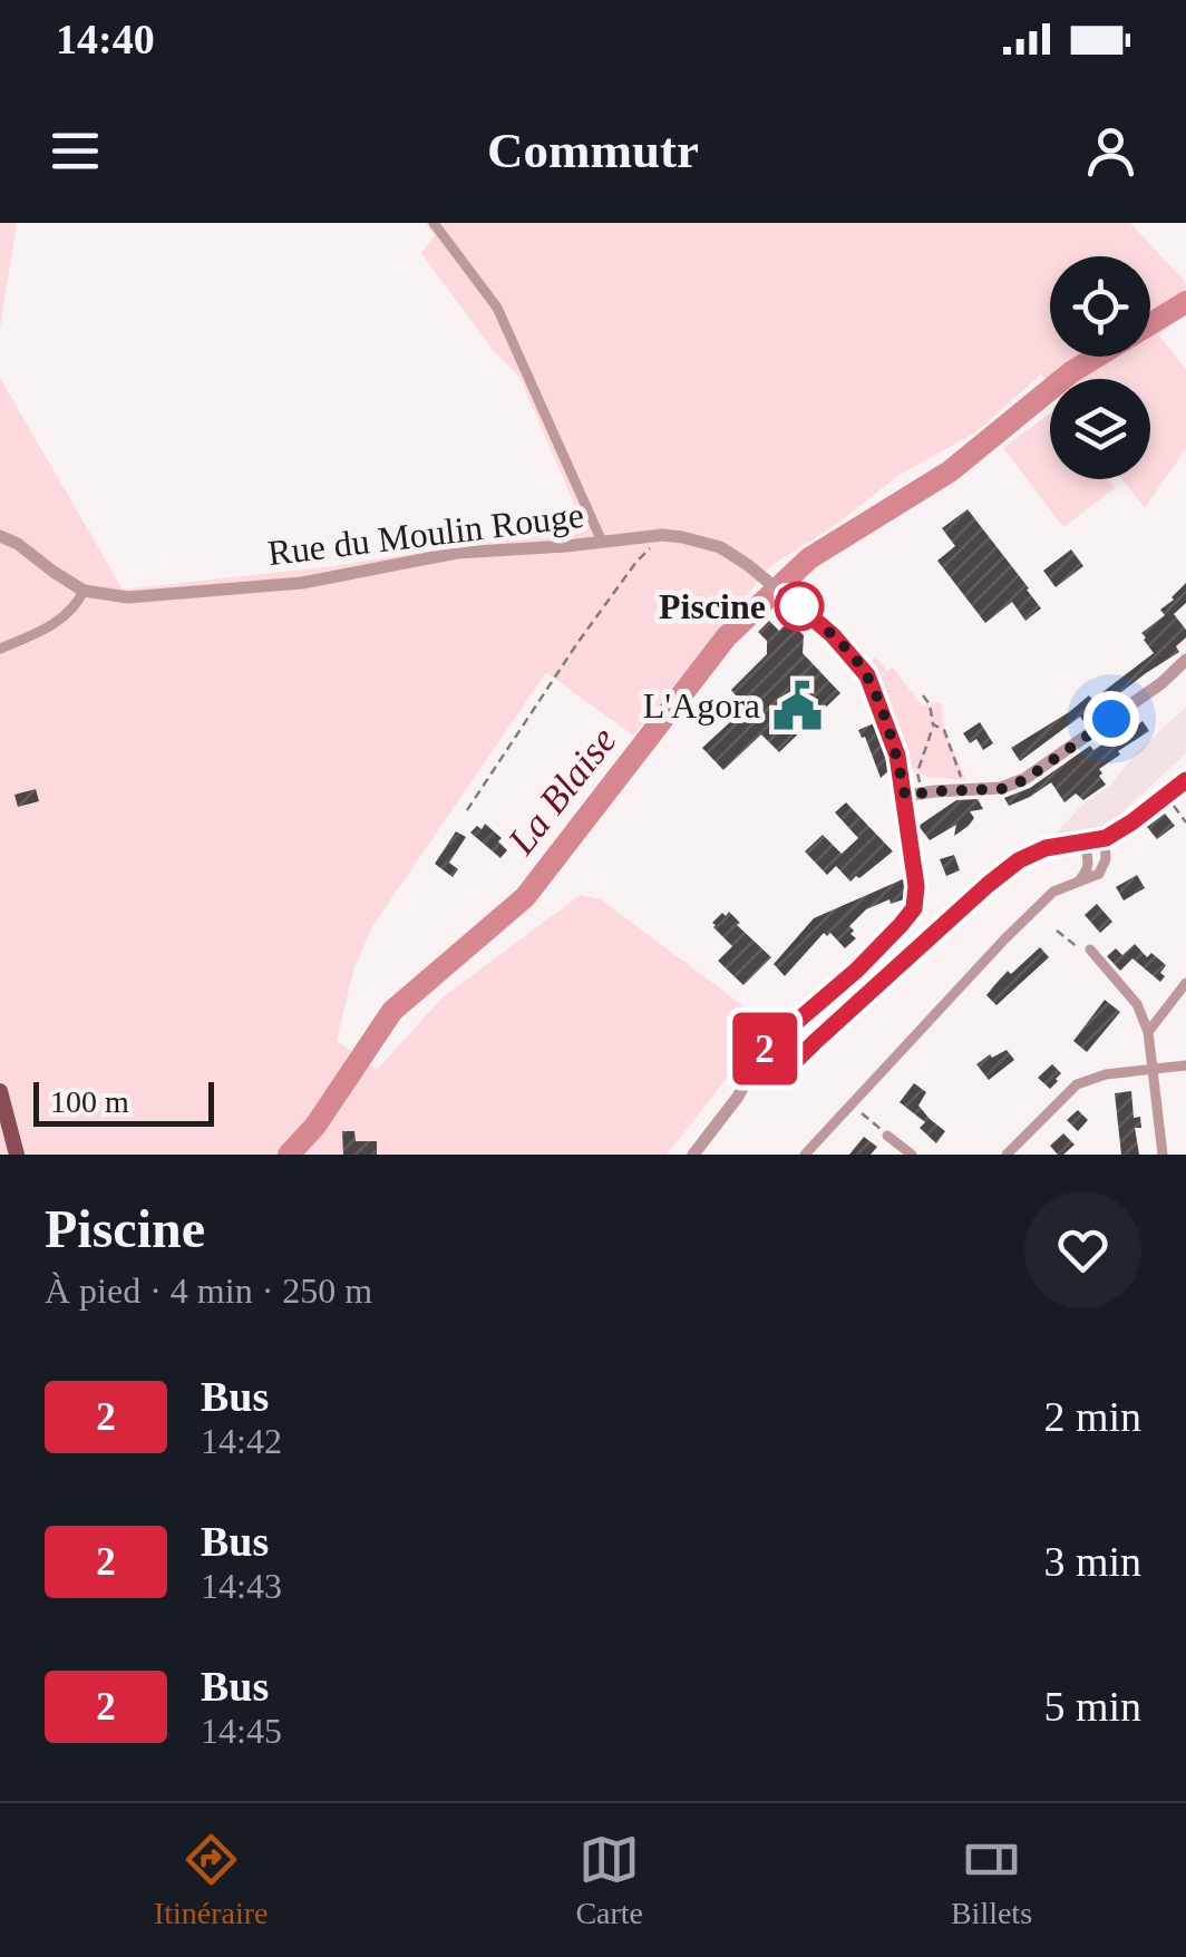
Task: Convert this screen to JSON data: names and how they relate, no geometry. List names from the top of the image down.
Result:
{
  "streets": {
    "street": ["Rue du Moulin Rouge"]
  },
  "water": ["La Blaise"],
  "places": {
    "other": ["Piscine"],
    "public building": ["L'Agora"]
  },
  "lines": ["bus line 2"],
  "scale_bar": "100 m",
  "page": {
    "status": "14:40",
    "header": "Commutr",
    "on_map": "2",
    "scale": "100 m",
    "heading": ["Piscine", "À pied · 4 min · 250 m"],
    "list": [
      {
        "mark": "2",
        "name": "Bus",
        "note": "14:42",
        "value": "2 min"
      },
      {
        "mark": "2",
        "name": "Bus",
        "note": "14:43",
        "value": "3 min"
      },
      {
        "mark": "2",
        "name": "Bus",
        "note": "14:45",
        "value": "5 min"
      }
    ],
    "tabs": ["Itinéraire", "Carte", "Billets"]
  }
}
